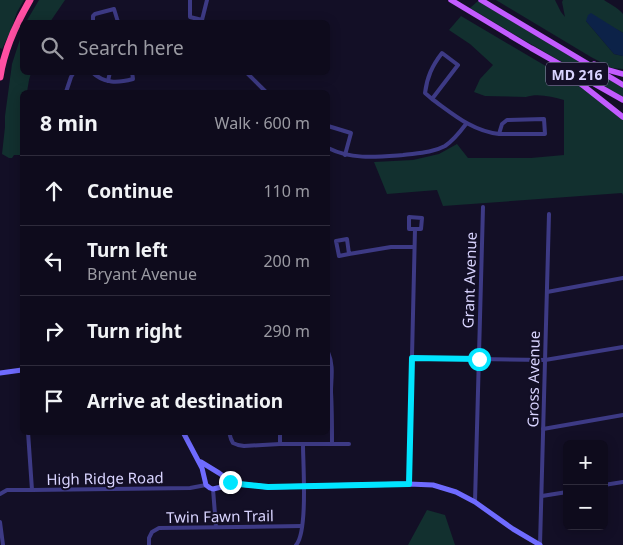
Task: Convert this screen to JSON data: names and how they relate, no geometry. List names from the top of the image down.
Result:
{
  "streets": {
    "main road": ["MD 216"],
    "street": [
      "Grant Avenue",
      "Gross Avenue",
      "High Ridge Road",
      "Twin Fawn Trail"
    ]
  },
  "page": {
    "search": "Search here",
    "heading": ["8 min", "Walk · 600 m"],
    "list": [
      ["Continue", "110 m"],
      ["Turn left", "Bryant Avenue", "200 m"],
      ["Turn right", "290 m"],
      "Arrive at destination"
    ],
    "map_buttons": ["+", "−"]
  }
}
